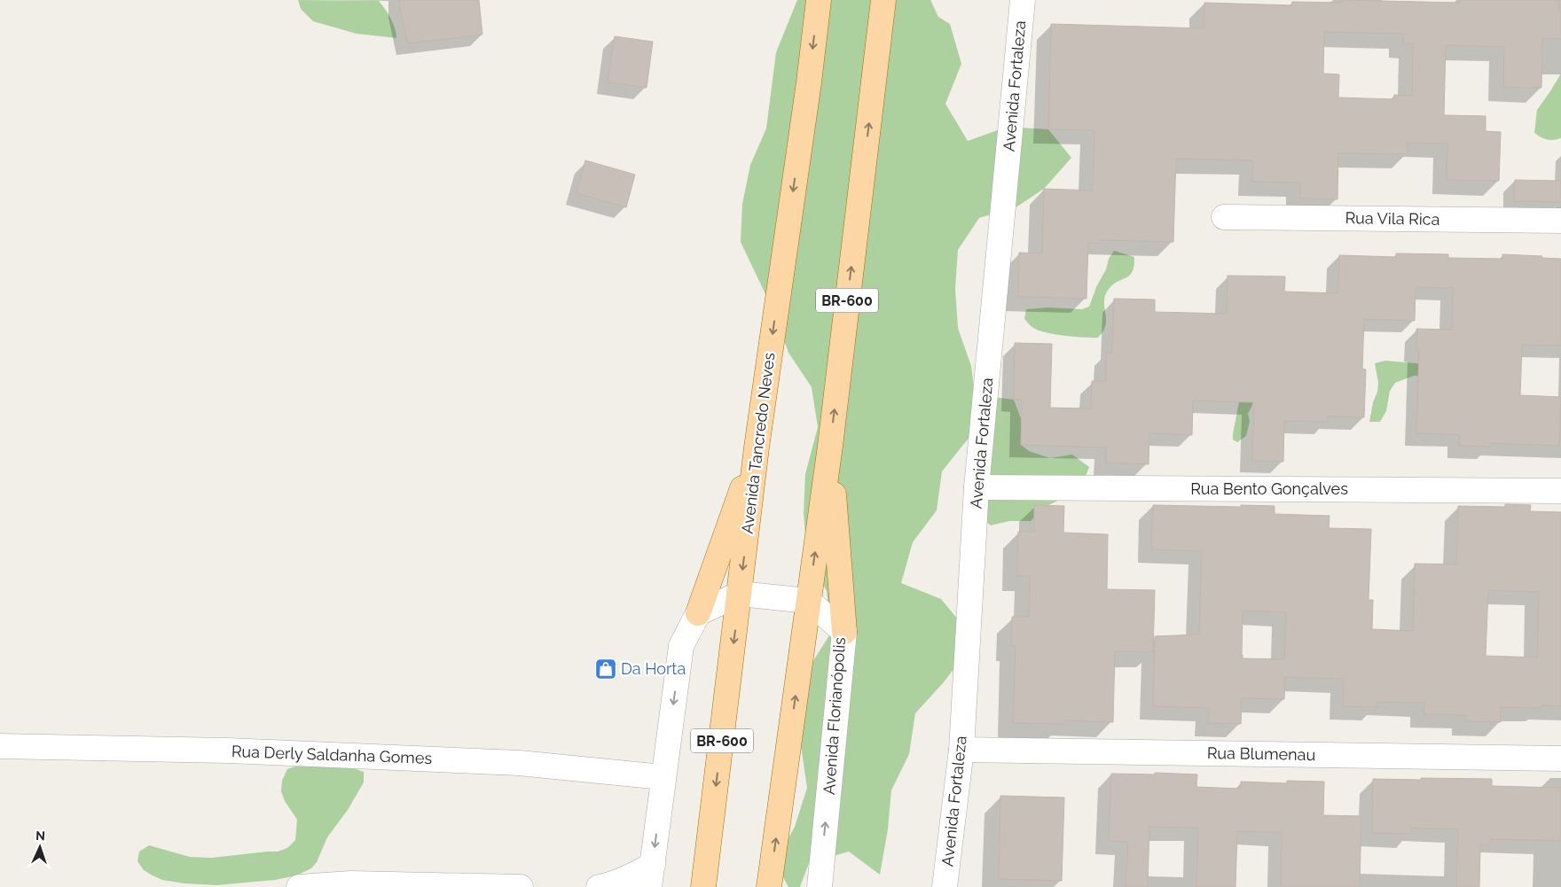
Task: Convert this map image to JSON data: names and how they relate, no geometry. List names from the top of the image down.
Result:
{
  "streets": {
    "main road": ["BR-600", "Avenida Tancredo Neves"],
    "street": [
      "Avenida Fortaleza",
      "Rua Vila Rica",
      "Rua Bento Gonçalves",
      "Avenida Florianópolis",
      "Rua Blumenau",
      "Rua Derly Saldanha Gomes"
    ]
  },
  "crossings": [
    ["Avenida Fortaleza", "Rua Bento Gonçalves"],
    ["Avenida Fortaleza", "Rua Blumenau"],
    ["BR-600", "Avenida Florianópolis"]
  ],
  "places": {
    "shop": ["Da Horta"]
  },
  "north": "top"
}
